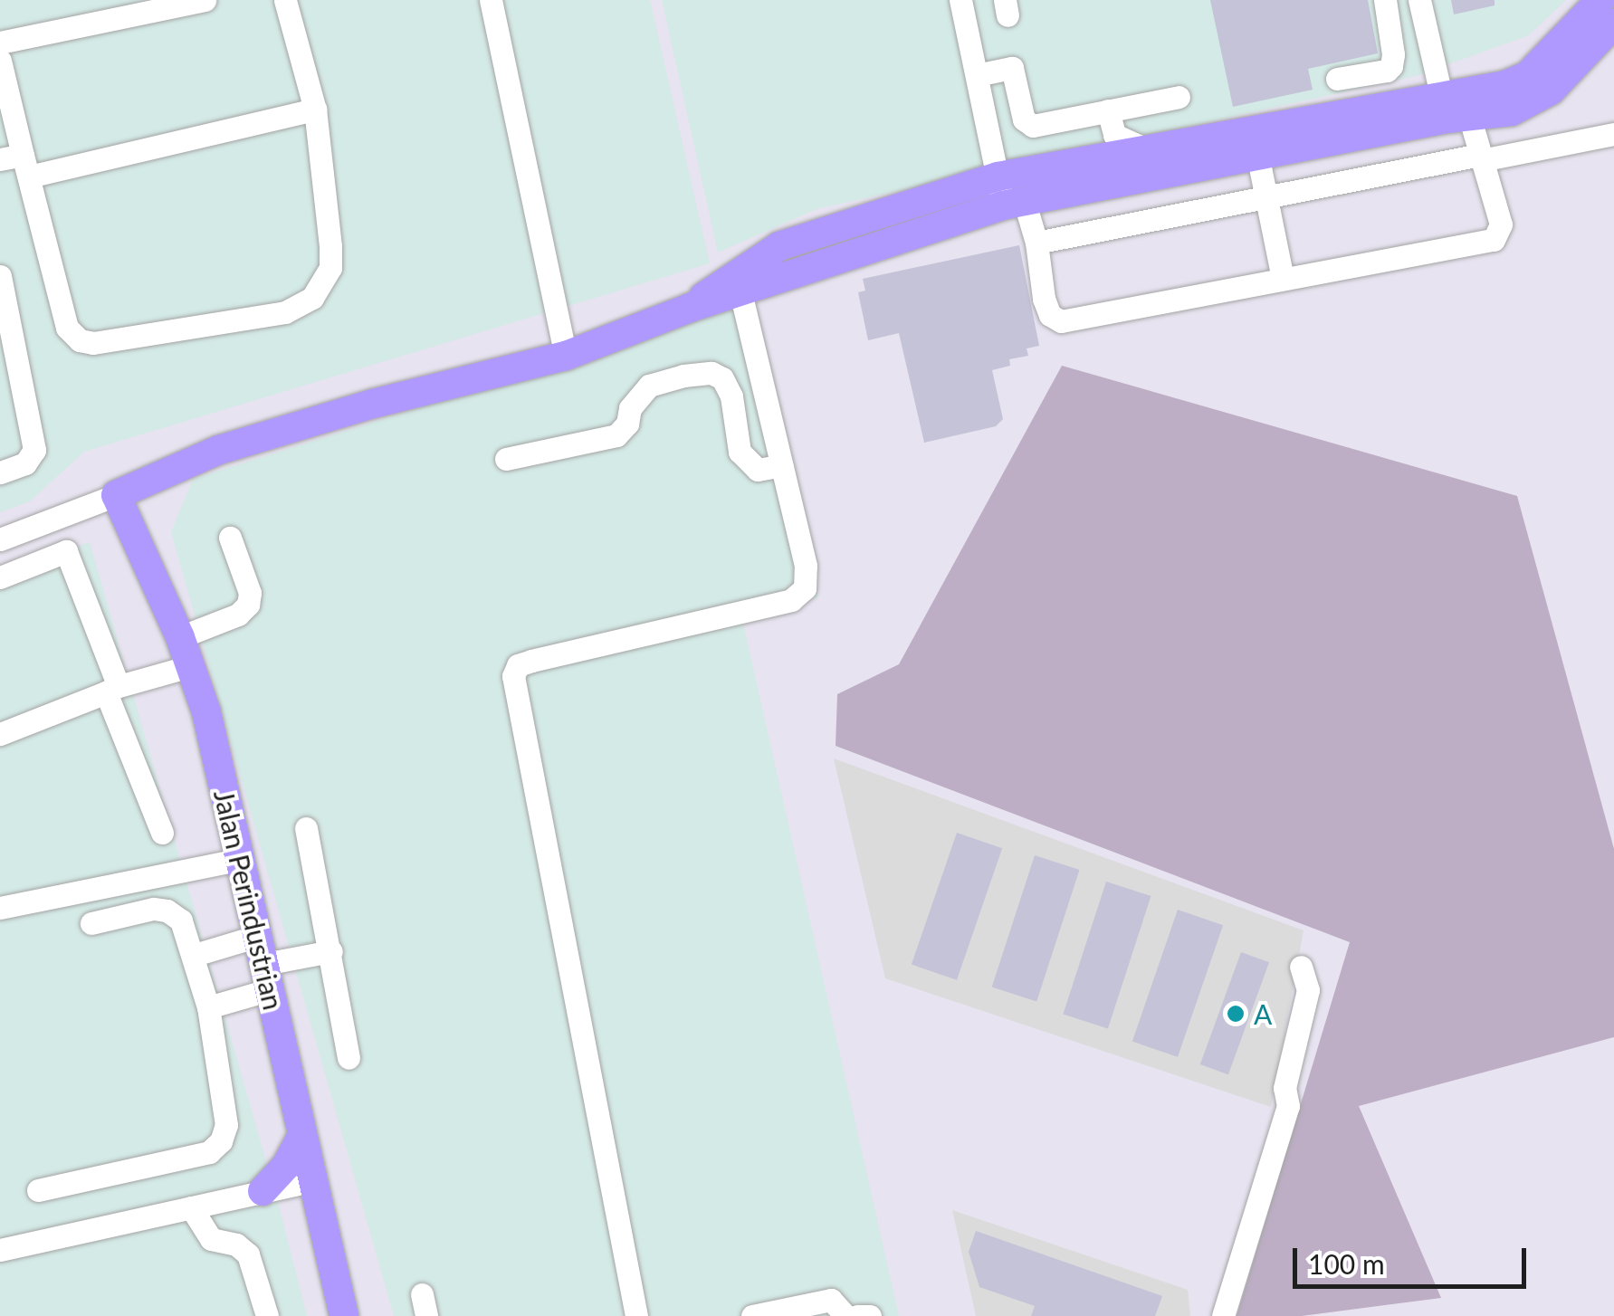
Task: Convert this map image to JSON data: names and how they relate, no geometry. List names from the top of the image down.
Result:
{
  "streets": {
    "main road": ["Jalan Perindustrian"]
  },
  "places": ["A"],
  "scale_bar": "100 m"
}
